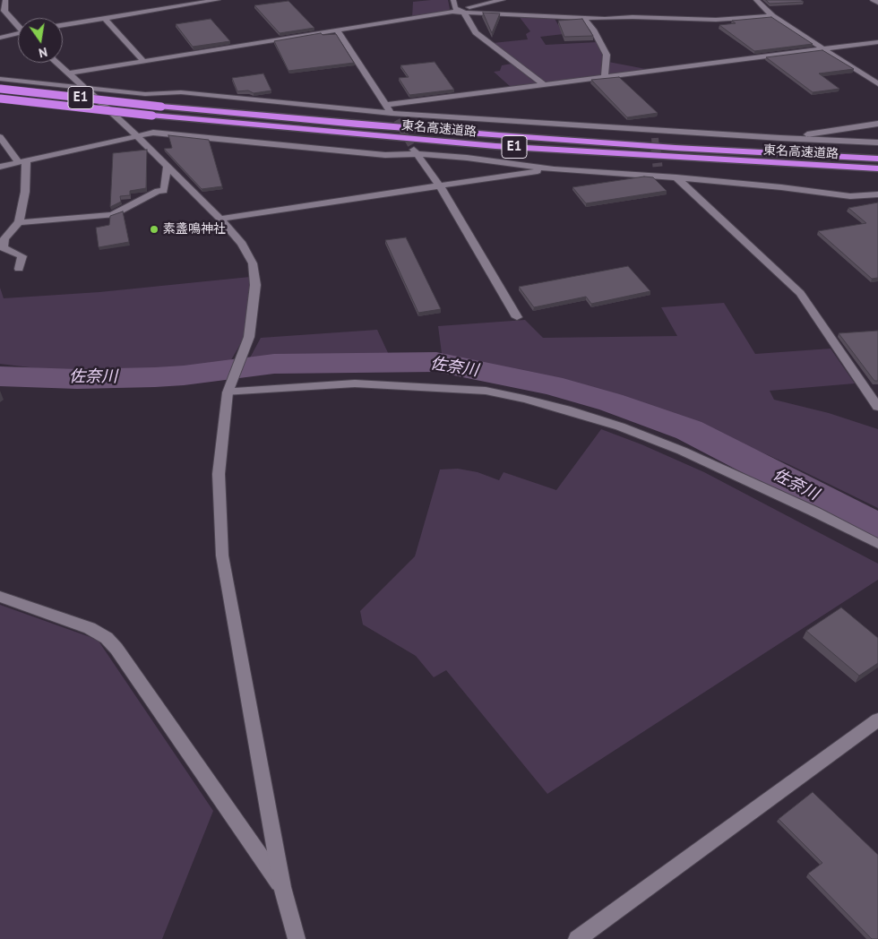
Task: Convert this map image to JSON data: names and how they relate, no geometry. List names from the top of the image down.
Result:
{
  "streets": {
    "highway": ["E1", "東名高速道路"]
  },
  "water": ["佐奈川"],
  "places": ["素盞鳴神社"],
  "north": "bottom"
}
